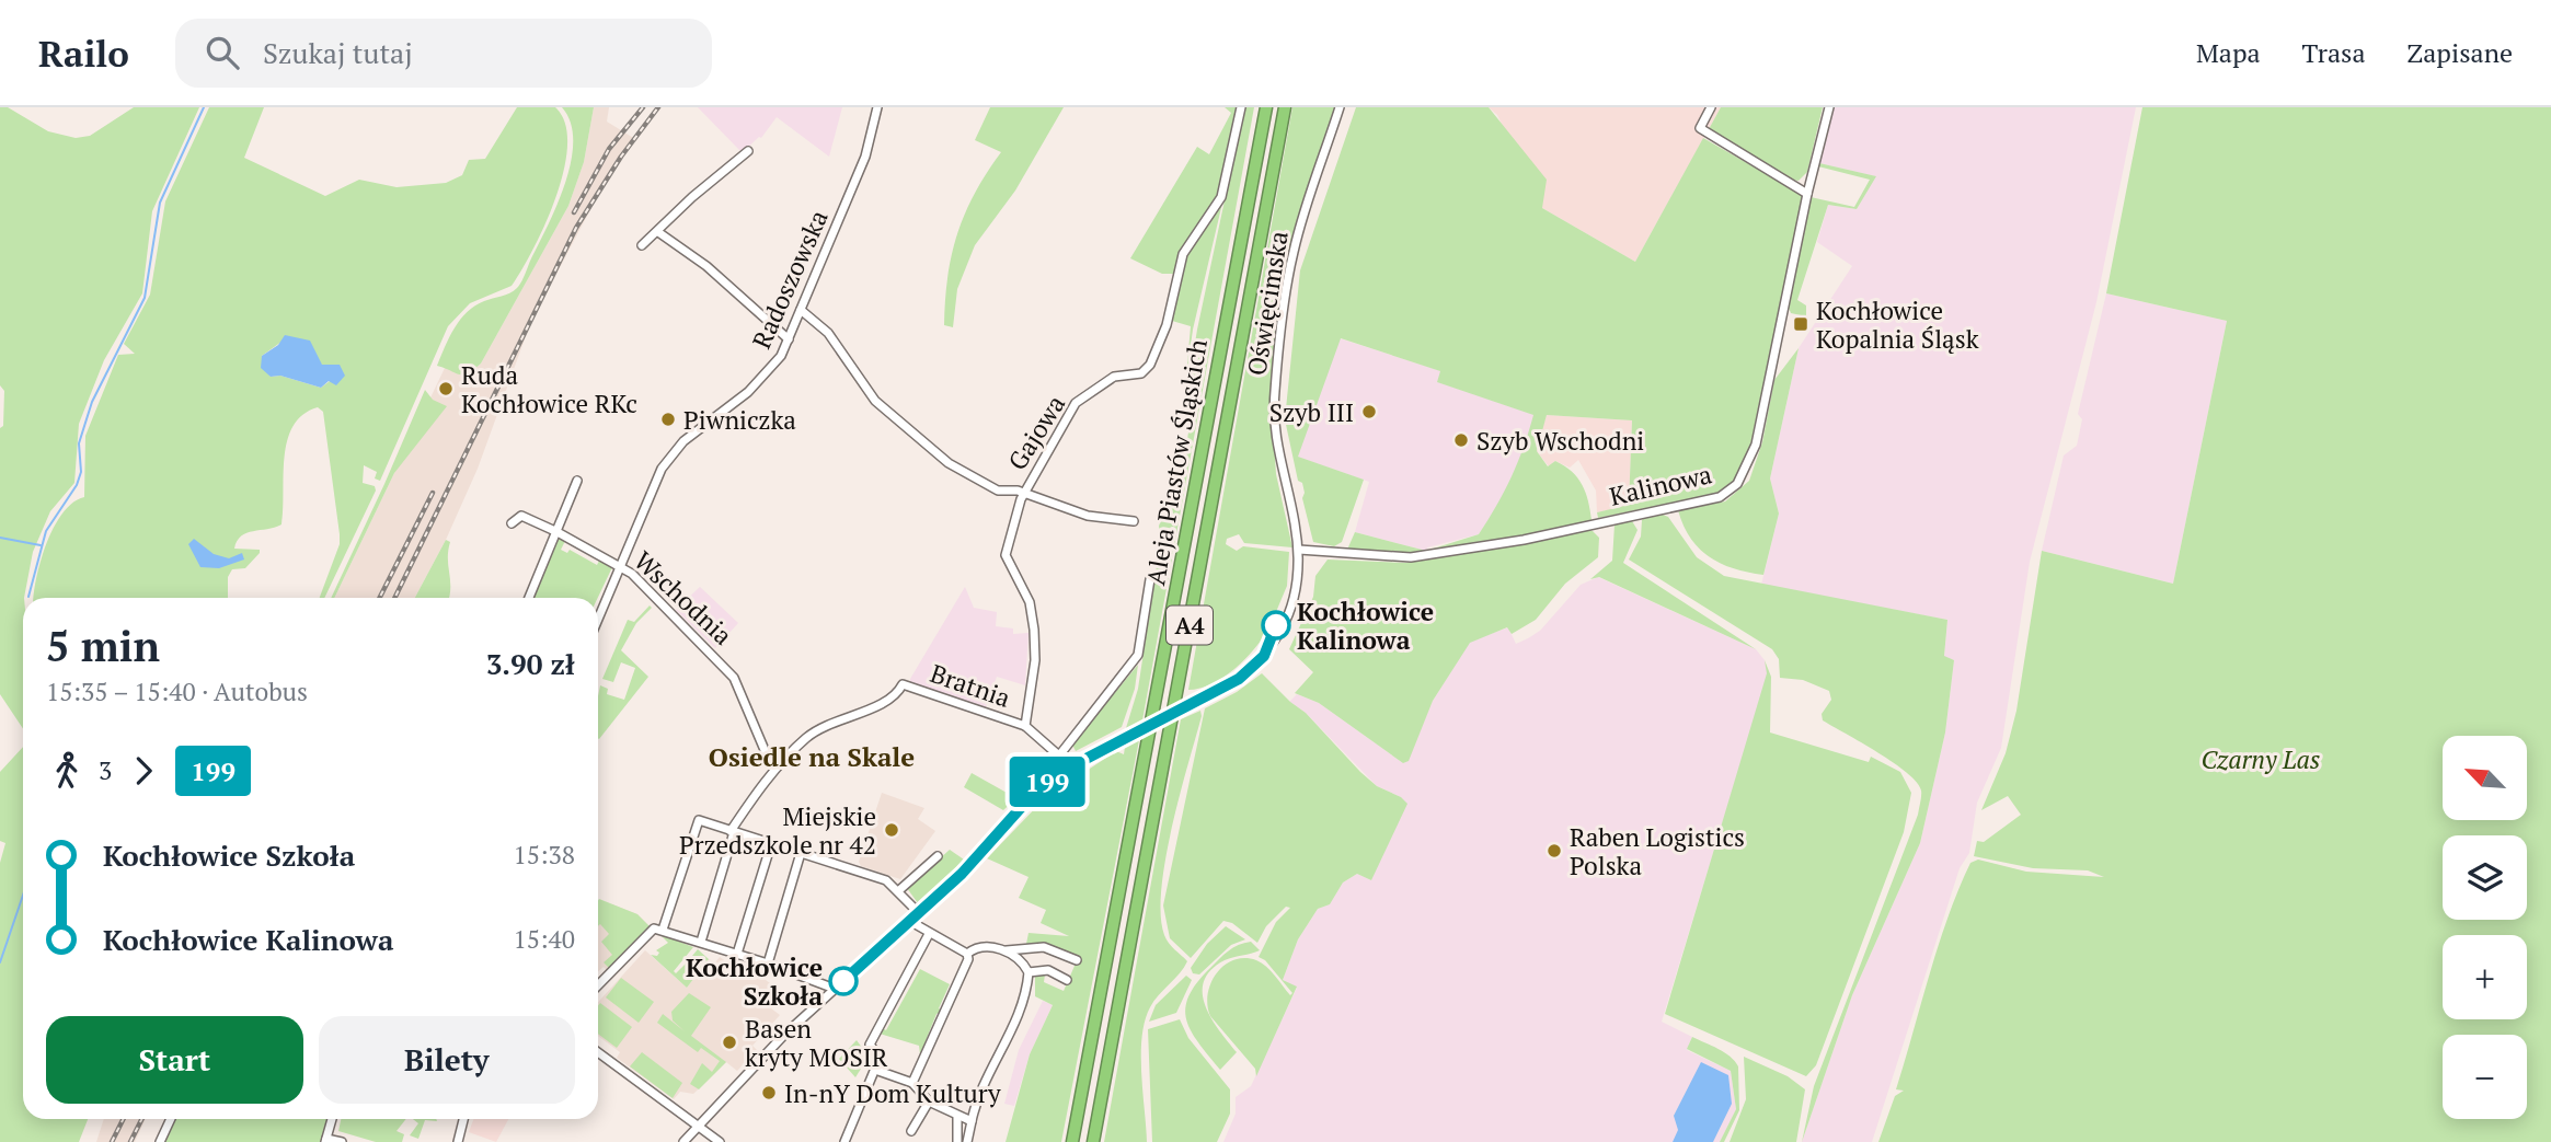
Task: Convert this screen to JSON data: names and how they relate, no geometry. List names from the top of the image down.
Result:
{
  "streets": {
    "highway": ["Aleja Piastów Śląskich", "A4"],
    "street": [
      "Radoszowska",
      "Oświęcimska",
      "Gajowa",
      "Kalinowa",
      "Wschodnia",
      "Bratnia"
    ]
  },
  "crossings": [
    ["Radoszowska", "Wschodnia"],
    ["Oświęcimska", "Kalinowa"],
    ["Gajowa", "Bratnia"],
    ["Wschodnia", "Bratnia"]
  ],
  "districts": ["Osiedle na Skale"],
  "parks": ["Czarny Las"],
  "places": {
    "transit": ["Kochłowice Kopalnia Śląsk"],
    "other": [
      "Ruda Kochłowice RKc",
      "Szyb III",
      "Piwniczka",
      "Szyb Wschodni",
      "Kochłowice Kalinowa",
      "Miejskie Przedszkole nr 42",
      "Raben Logistics Polska",
      "Kochłowice Szkoła",
      "Basen kryty MOSIR",
      "In-nY Dom Kultury"
    ]
  },
  "lines": ["bus line 199"],
  "north": "top left",
  "page": {
    "header": "Railo",
    "search": "Szukaj tutaj",
    "nav": ["Mapa", "Trasa", "Zapisane"],
    "on_map": "199",
    "heading": ["5 min", "15:35 – 15:40 · Autobus", "3.90 zł"],
    "legs": ["3", "199"],
    "map_buttons": ["+", "−"],
    "list": [
      {
        "name": "Kochłowice Szkoła",
        "value": "15:38"
      },
      {
        "name": "Kochłowice Kalinowa",
        "value": "15:40"
      }
    ],
    "buttons": ["Start", "Bilety"]
  }
}
